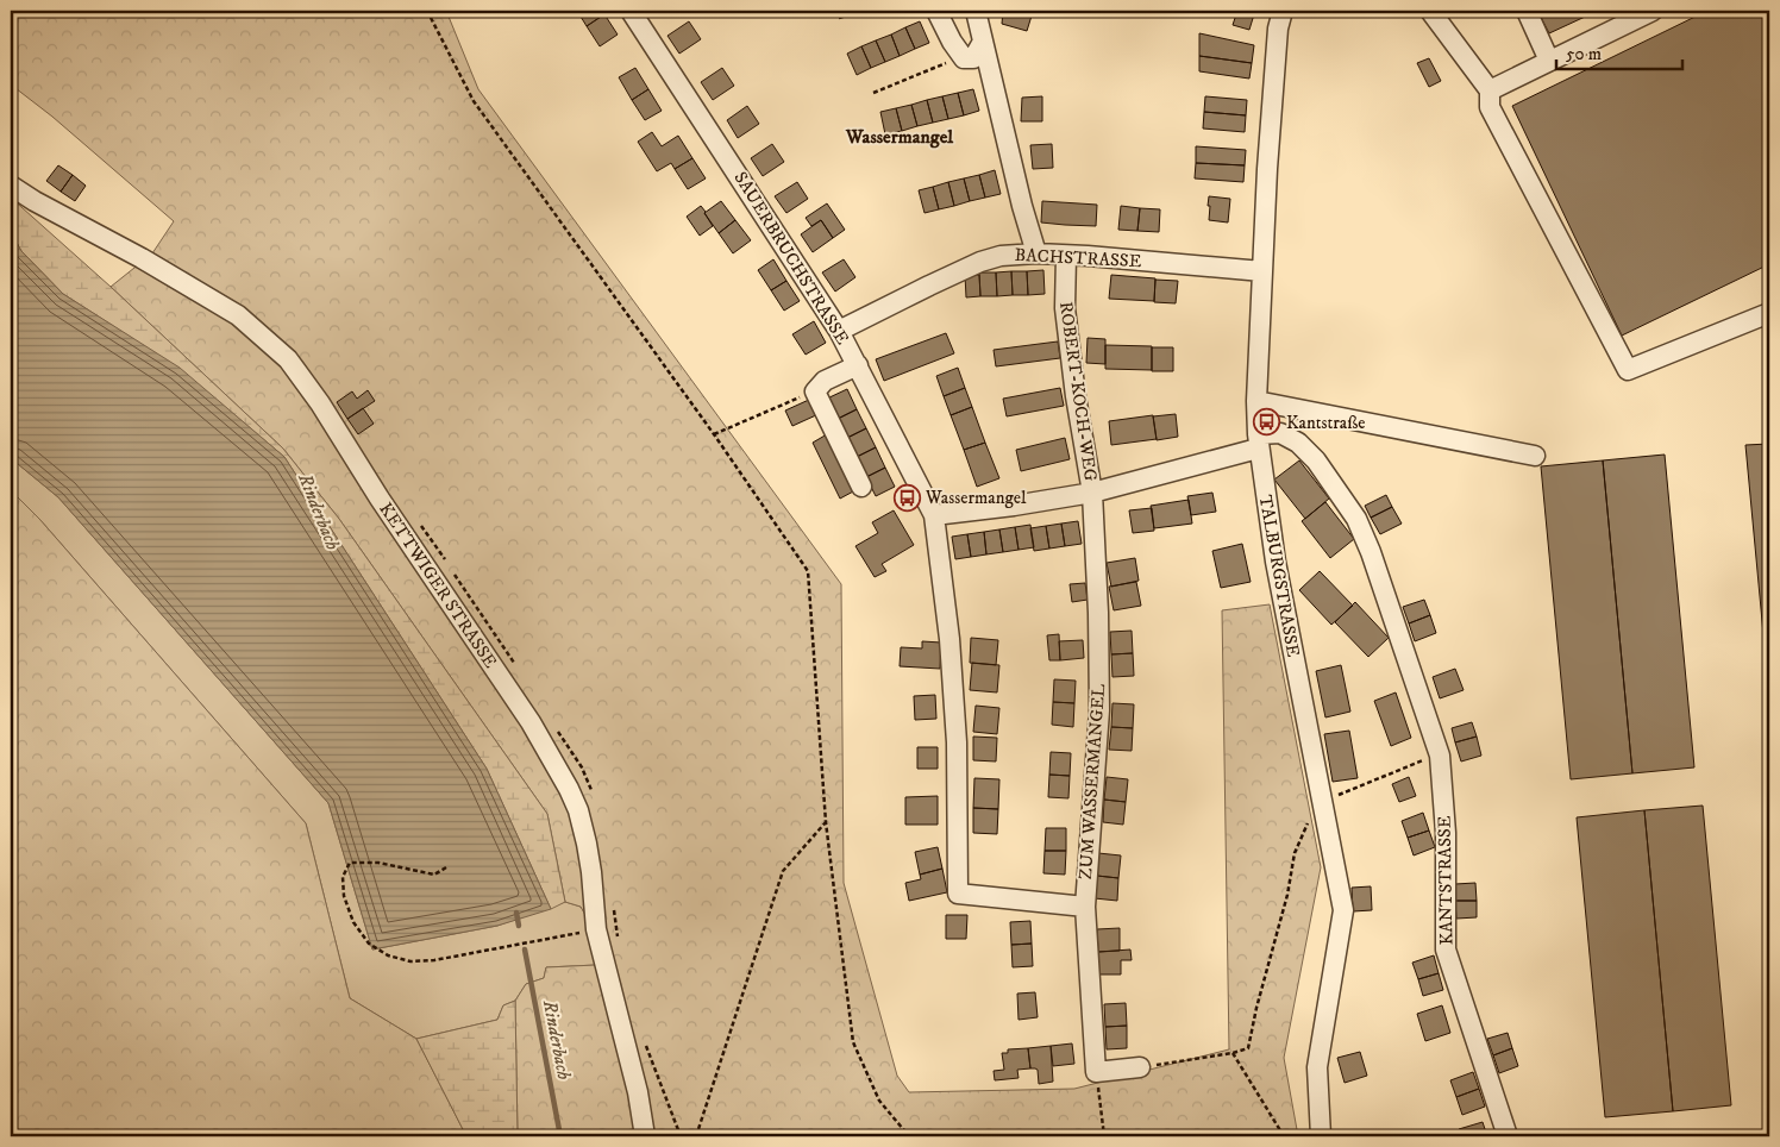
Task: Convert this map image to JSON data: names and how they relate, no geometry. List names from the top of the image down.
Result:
{
  "streets": {
    "street": [
      "SAUERBRUCHSTRASSE",
      "BACHSTRASSE",
      "ROBERT-KOCH-WEG",
      "TALBURGSTRASSE",
      "KETTWIGER STRASSE",
      "ZUM WASSERMANGEL",
      "KANTSTRASSE"
    ]
  },
  "crossings": [
    ["SAUERBRUCHSTRASSE", "BACHSTRASSE"],
    ["SAUERBRUCHSTRASSE", "KANTSTRASSE"],
    ["BACHSTRASSE", "ROBERT-KOCH-WEG"],
    ["BACHSTRASSE", "TALBURGSTRASSE"],
    ["ROBERT-KOCH-WEG", "ZUM WASSERMANGEL"],
    ["ROBERT-KOCH-WEG", "KANTSTRASSE"],
    ["TALBURGSTRASSE", "KANTSTRASSE"],
    ["ZUM WASSERMANGEL", "KANTSTRASSE"]
  ],
  "districts": ["Wassermangel"],
  "water": ["Rinderbach"],
  "places": {
    "bus stop": ["Kantstraße", "Wassermangel"]
  },
  "scale_bar": "50 m"
}
